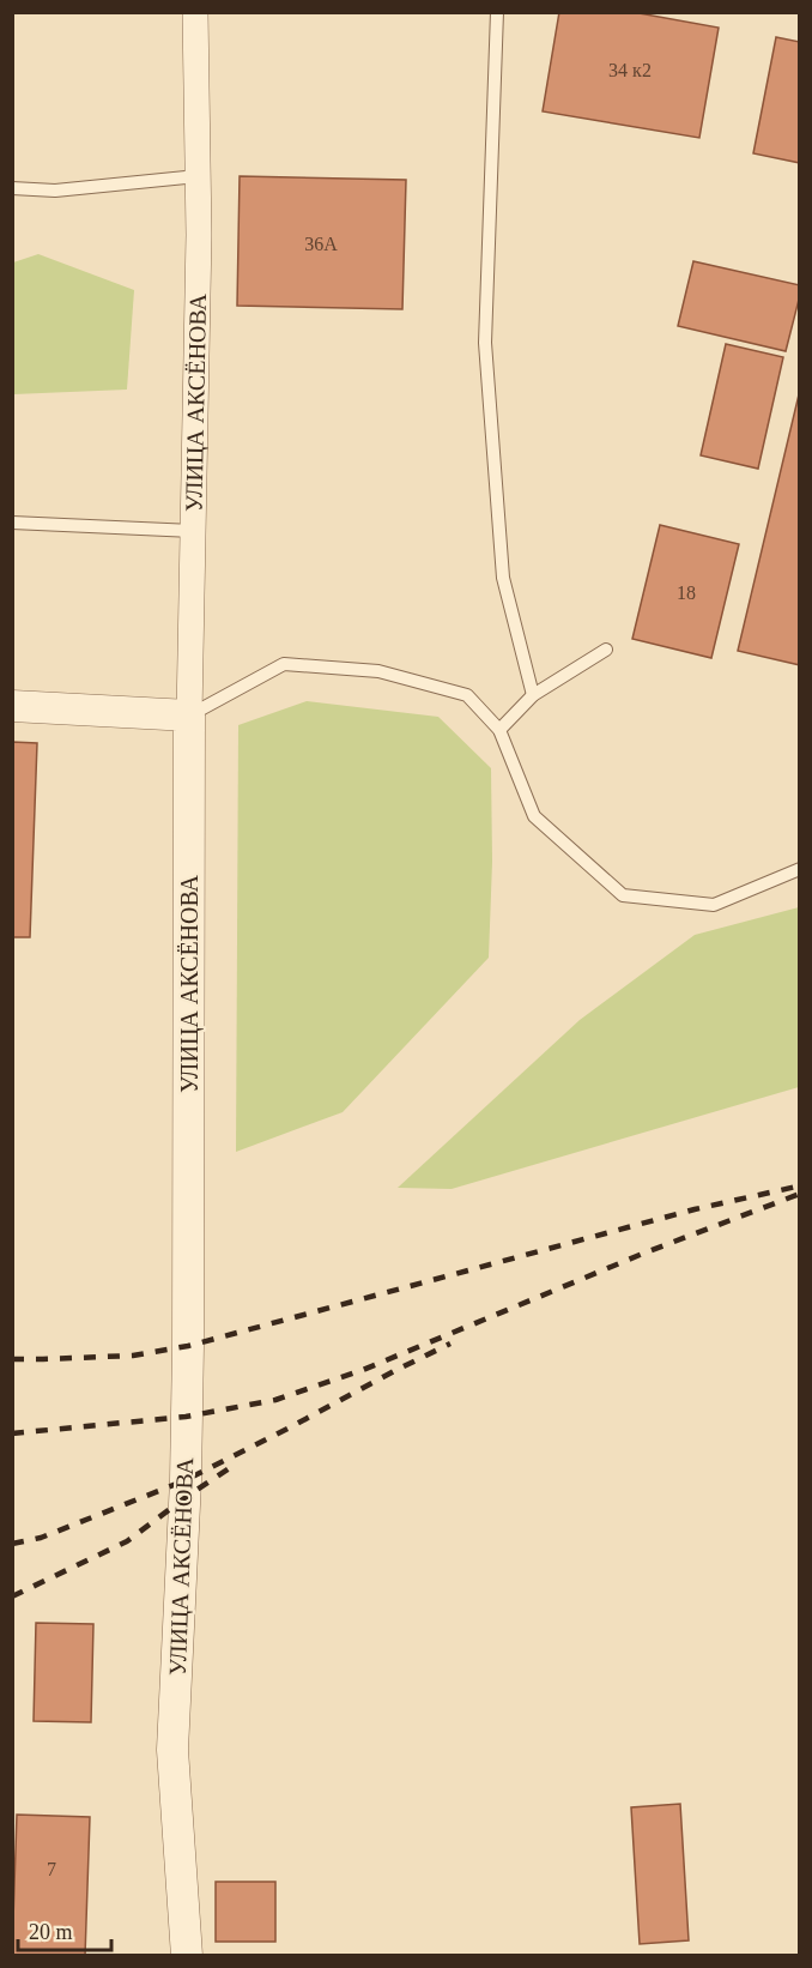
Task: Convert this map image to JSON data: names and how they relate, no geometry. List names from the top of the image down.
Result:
{
  "streets": {
    "street": ["УЛИЦА АКСЁНОВА"]
  },
  "house_numbers": [
    "34 к2",
    "36А",
    "18",
    "7"
  ],
  "scale_bar": "20 m"
}
